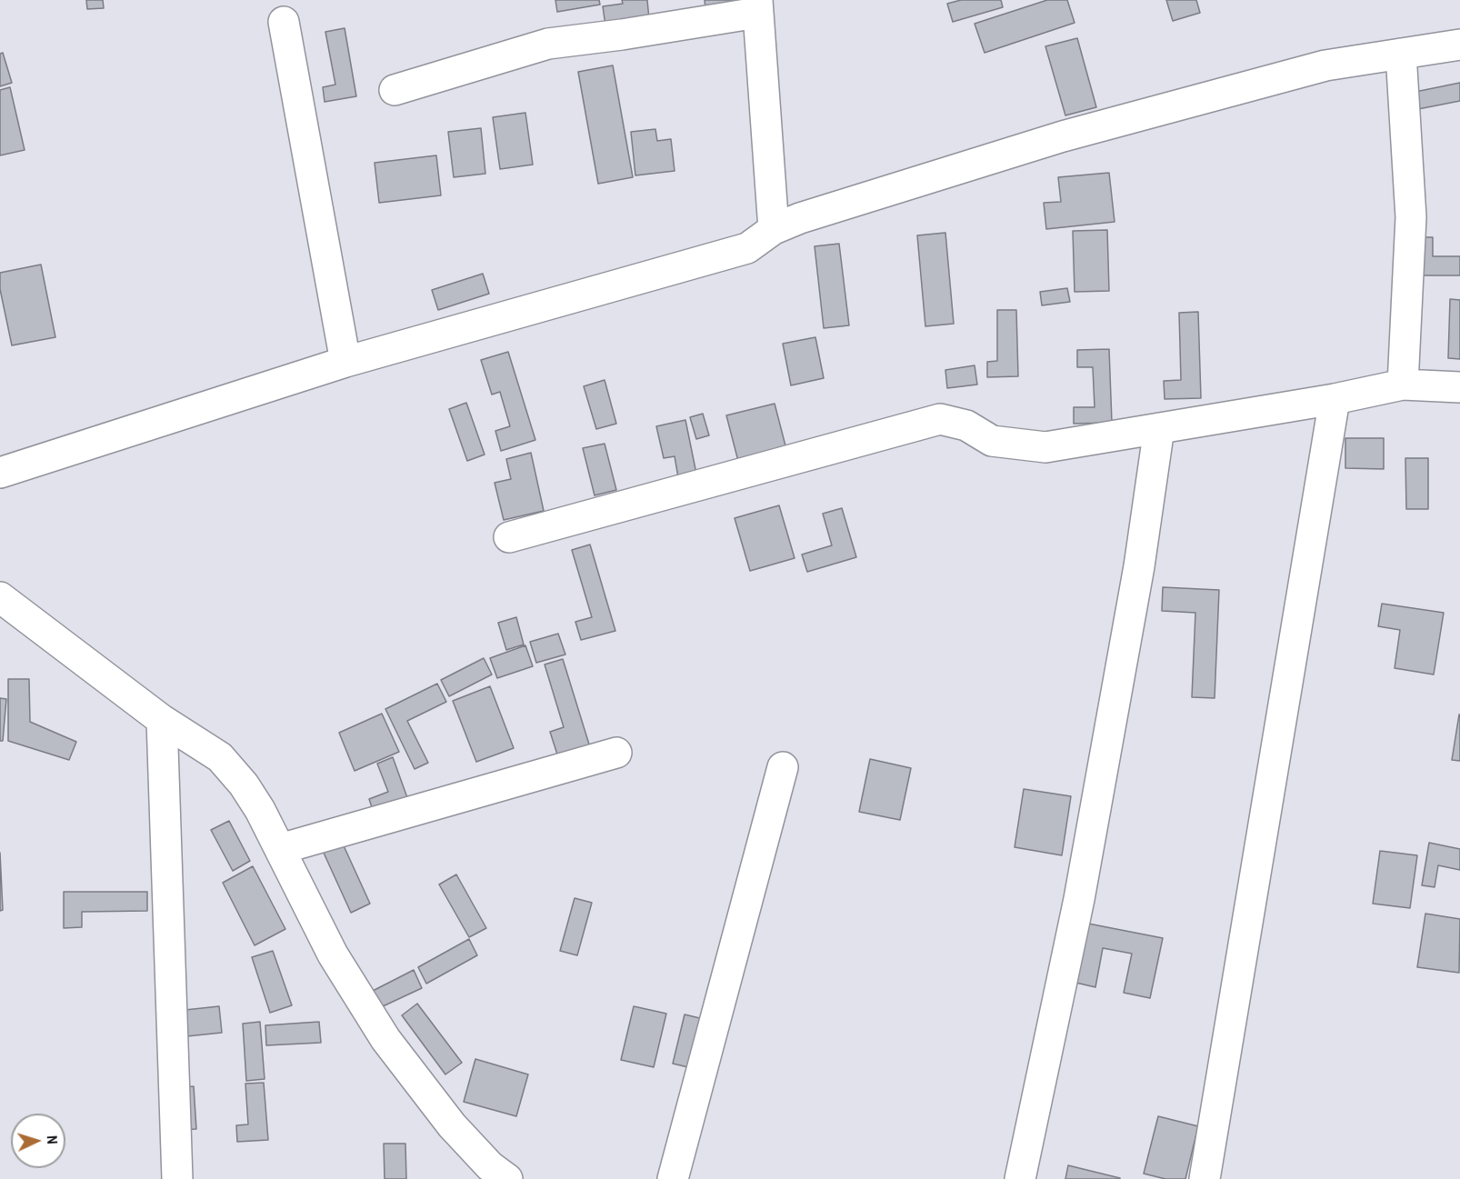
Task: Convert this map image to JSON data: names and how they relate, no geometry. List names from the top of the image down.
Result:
{
  "north": "right"
}
